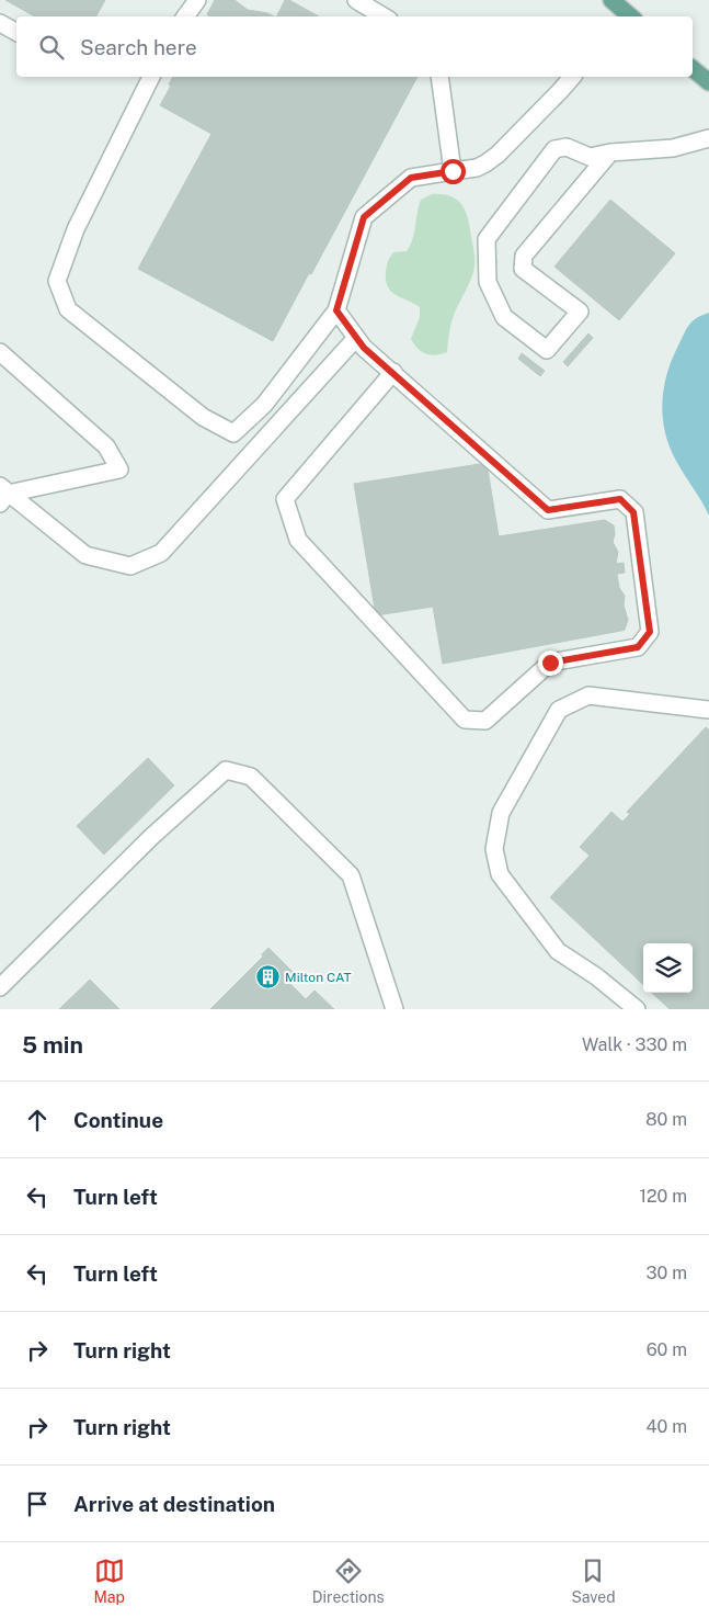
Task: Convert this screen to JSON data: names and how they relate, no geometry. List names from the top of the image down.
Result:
{
  "places": {
    "building": ["Milton CAT"]
  },
  "page": {
    "search": "Search here",
    "heading": ["5 min", "Walk · 330 m"],
    "list": [
      ["Continue", "80 m"],
      ["Turn left", "120 m"],
      ["Turn left", "30 m"],
      ["Turn right", "60 m"],
      ["Turn right", "40 m"],
      "Arrive at destination"
    ],
    "nav": ["Map", "Directions", "Saved"]
  }
}
